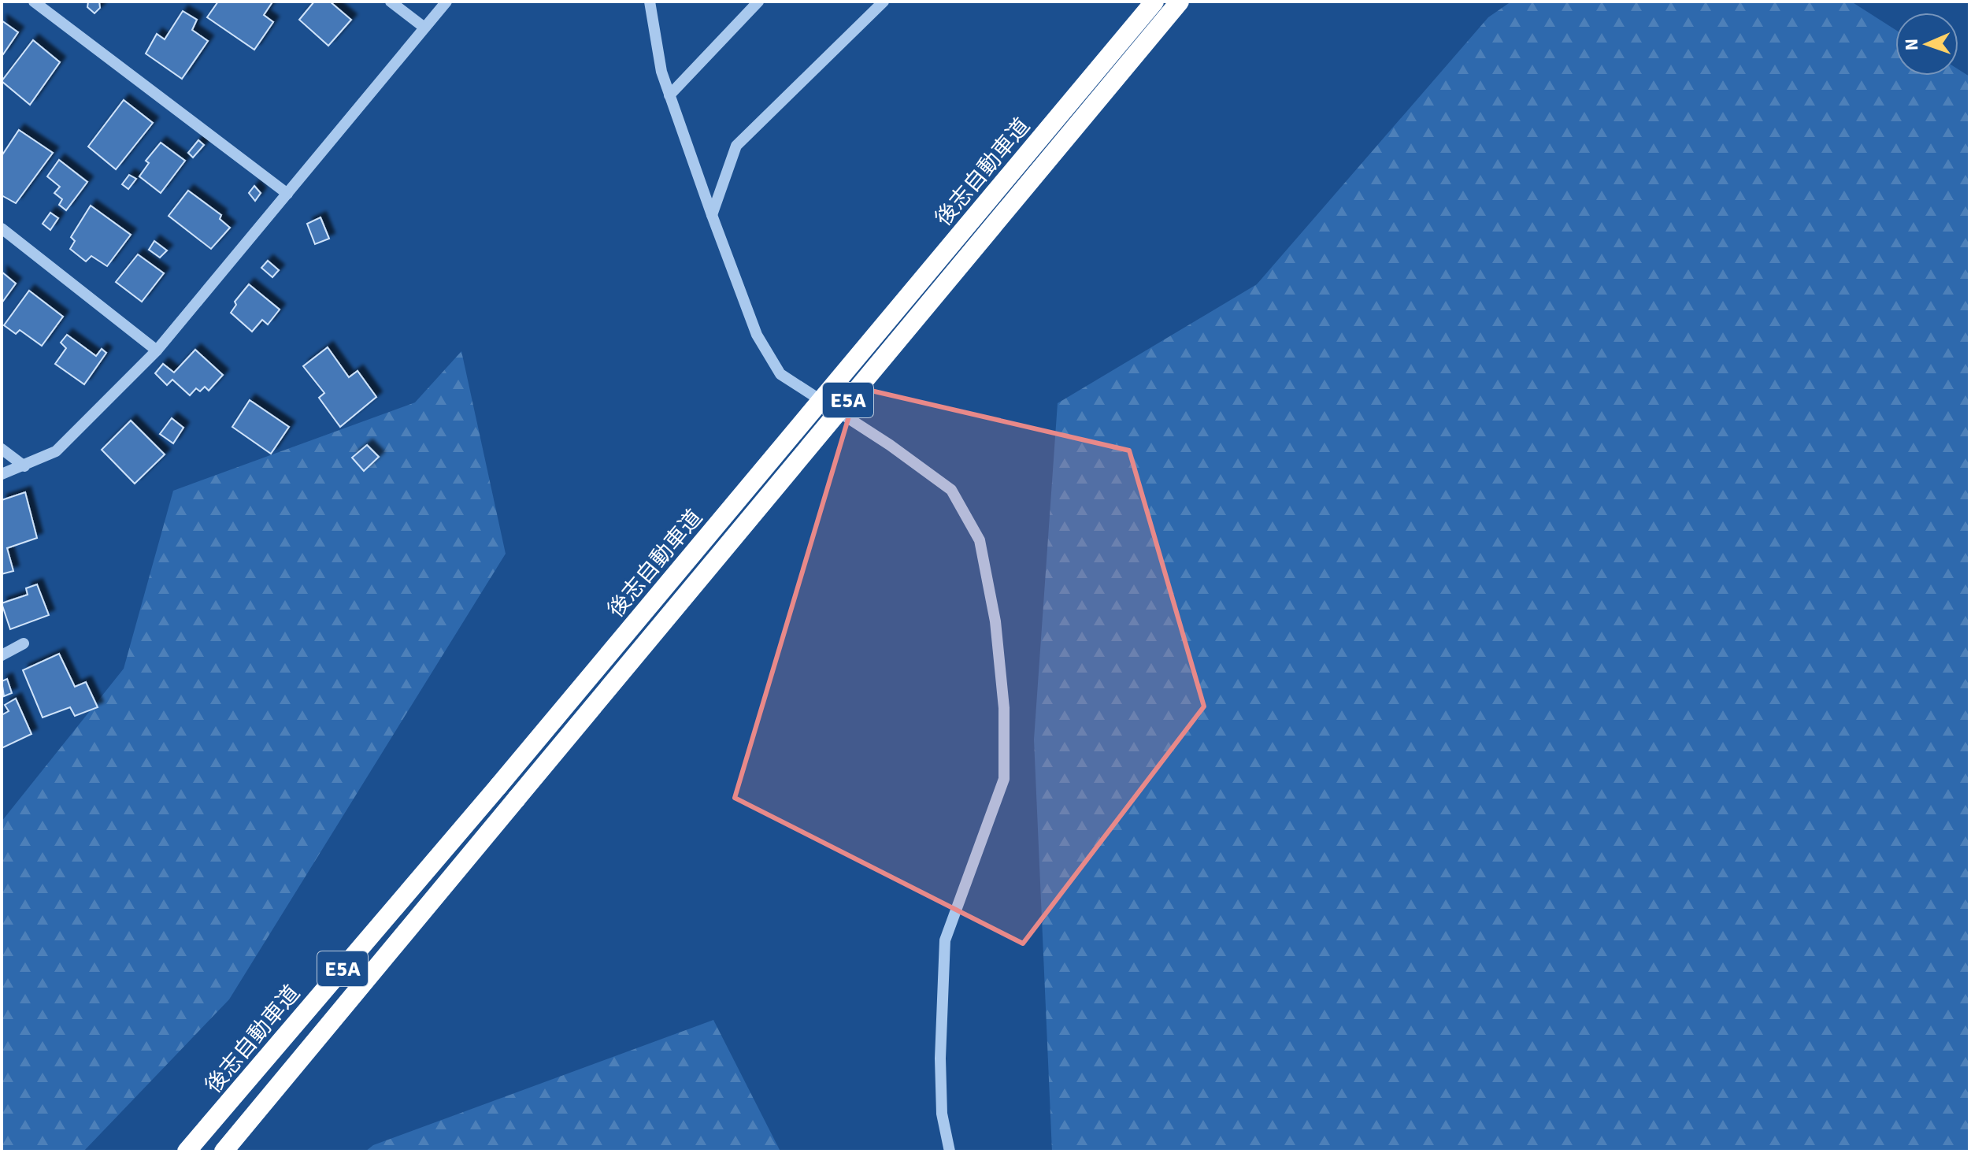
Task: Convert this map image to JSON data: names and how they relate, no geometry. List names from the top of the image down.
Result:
{
  "streets": {
    "highway": ["後志自動車道", "E5A"]
  },
  "north": "left"
}
